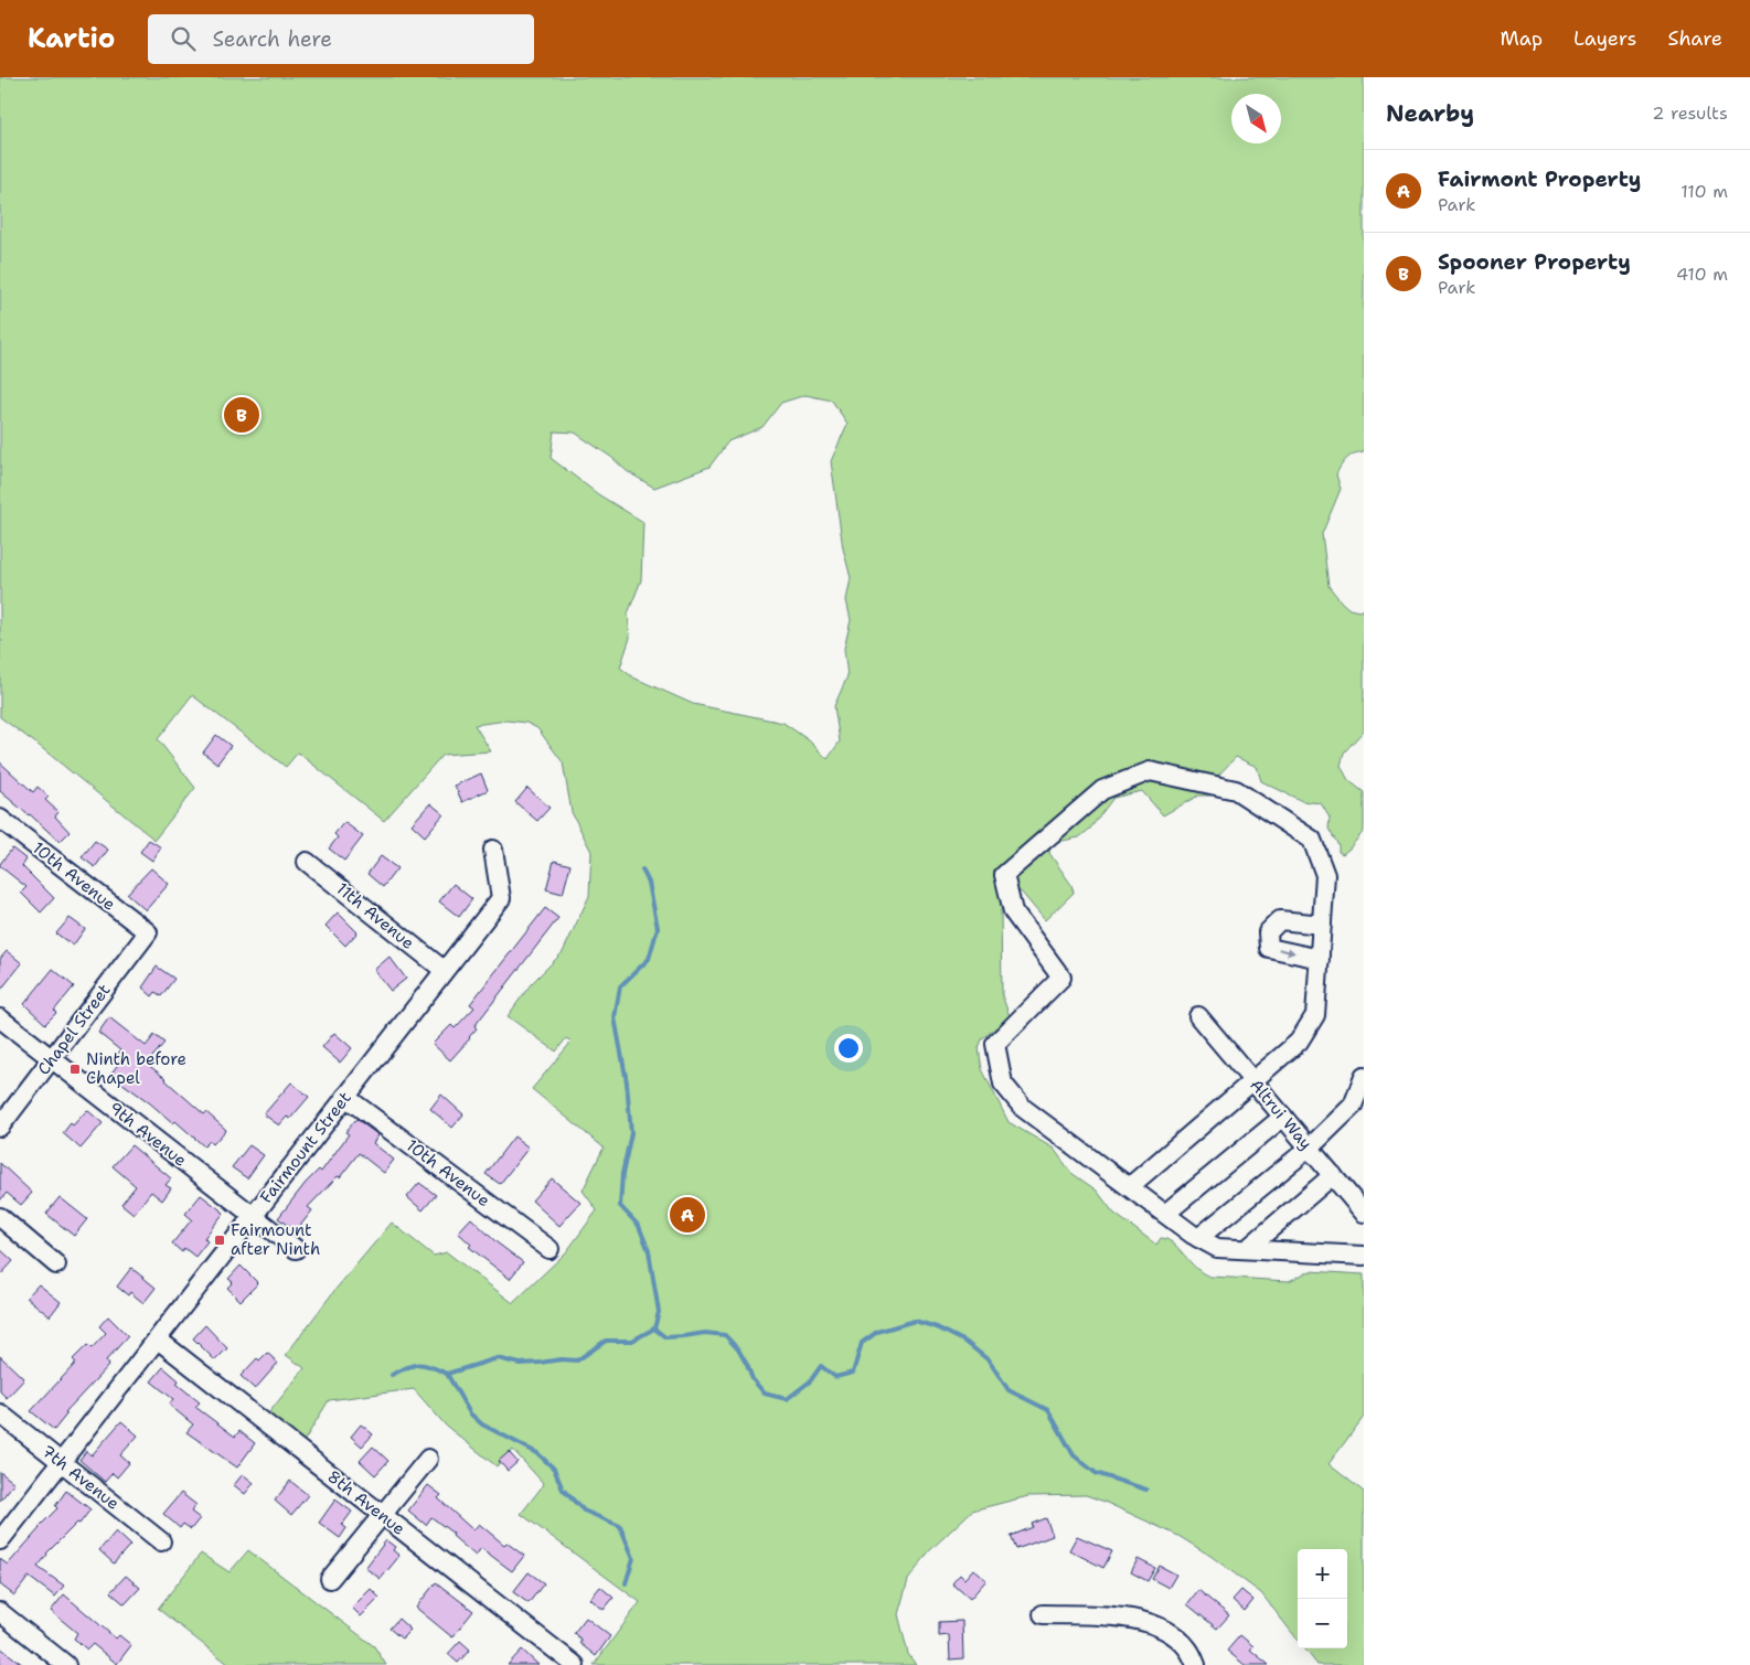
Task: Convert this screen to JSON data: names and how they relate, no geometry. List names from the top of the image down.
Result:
{
  "streets": {
    "street": [
      "10th Avenue",
      "11th Avenue",
      "Chapel Street",
      "Altrui Way",
      "9th Avenue",
      "Fairmount Street",
      "7th Avenue",
      "8th Avenue"
    ]
  },
  "crossings": [
    ["10th Avenue", "Chapel Street"],
    ["10th Avenue", "Fairmount Street"],
    ["11th Avenue", "Fairmount Street"],
    ["Chapel Street", "9th Avenue"],
    ["9th Avenue", "Fairmount Street"],
    ["Fairmount Street", "7th Avenue"],
    ["Fairmount Street", "8th Avenue"]
  ],
  "places": {
    "transit": ["Ninth before Chapel", "Fairmount after Ninth"]
  },
  "north": "bottom right",
  "page": {
    "header": "Kartio",
    "search": "Search here",
    "nav": ["Map", "Layers", "Share"],
    "heading": ["Nearby", "2 results"],
    "list": [
      {
        "mark": "A",
        "name": "Fairmont Property",
        "note": "Park",
        "value": "110 m"
      },
      {
        "mark": "B",
        "name": "Spooner Property",
        "note": "Park",
        "value": "410 m"
      }
    ],
    "pins": ["B", "A"],
    "map_buttons": ["+", "−"]
  }
}
